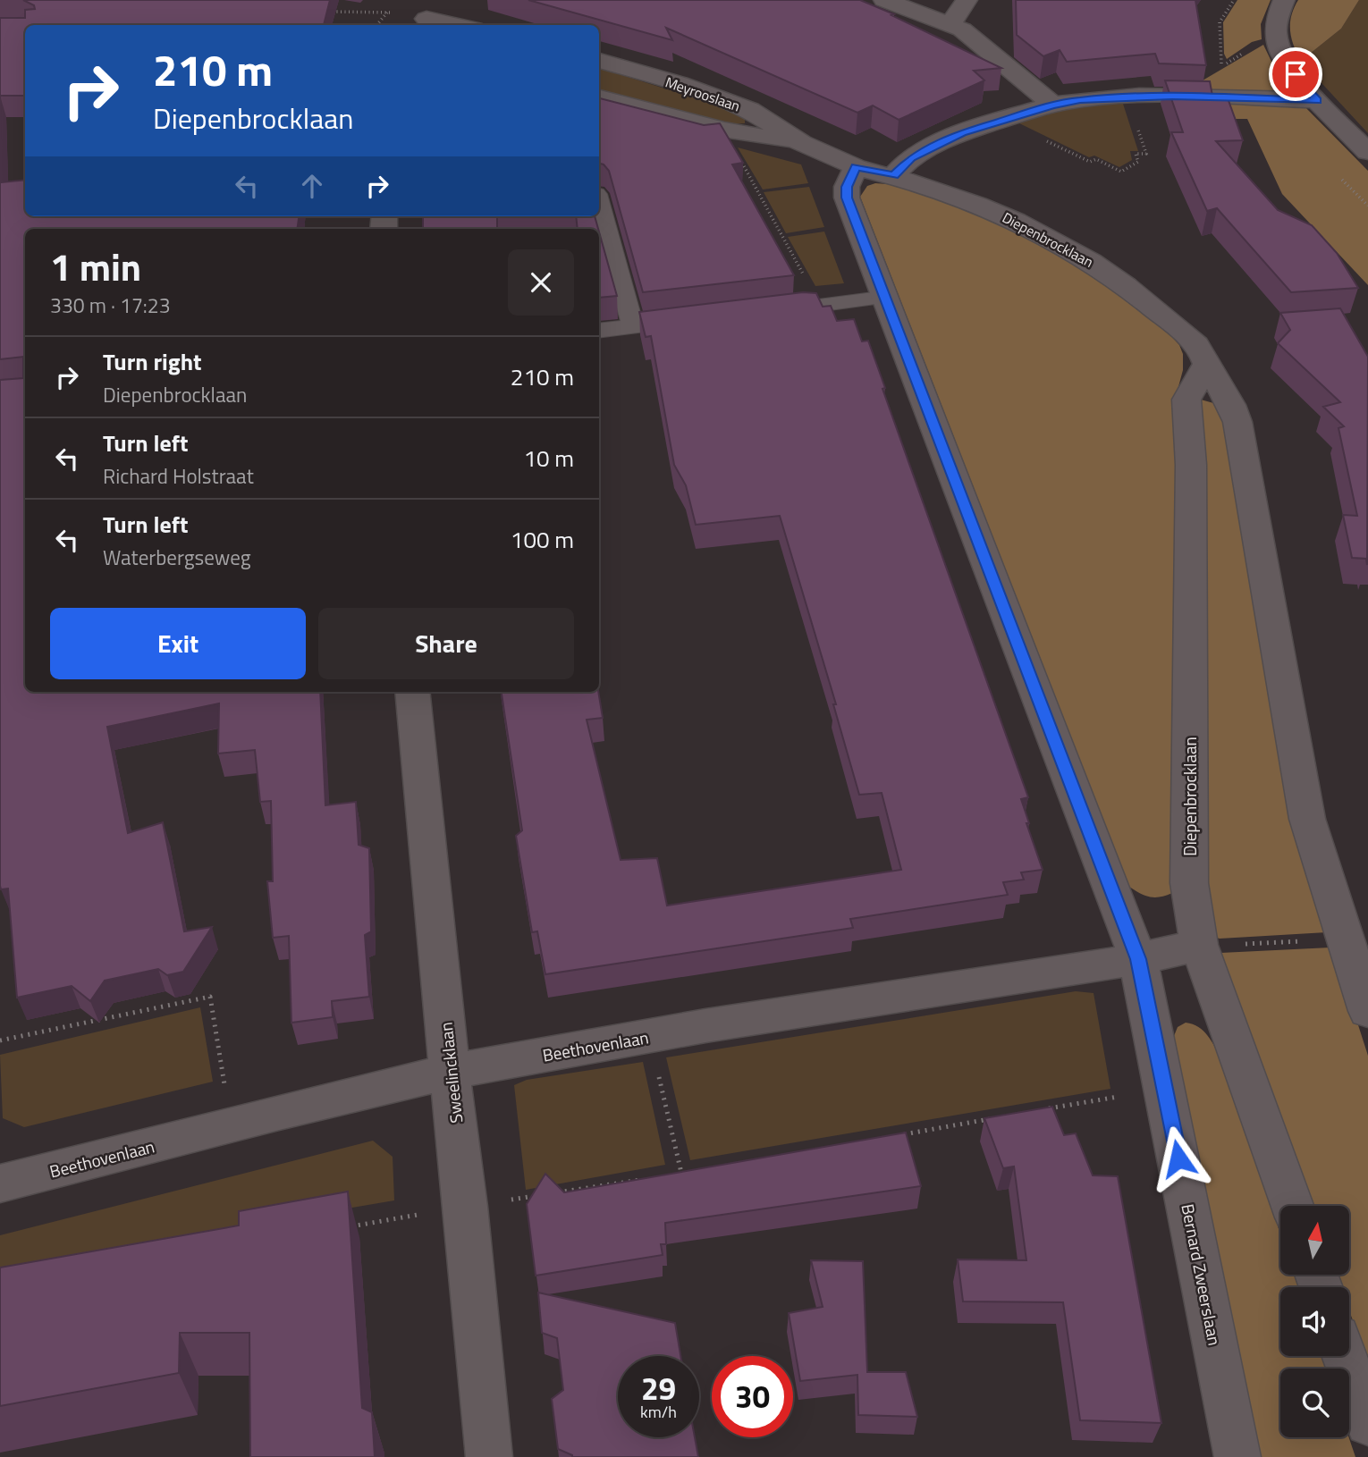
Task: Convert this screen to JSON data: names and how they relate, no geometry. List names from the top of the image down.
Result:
{
  "streets": {
    "street": [
      "Meyrooslaan",
      "Diepenbrocklaan",
      "Beethovenlaan",
      "Sweelincklaan",
      "Bernard Zweerslaan"
    ]
  },
  "crossings": [
    ["Meyrooslaan", "Diepenbrocklaan"],
    ["Meyrooslaan", "Bernard Zweerslaan"],
    ["Diepenbrocklaan", "Beethovenlaan"],
    ["Diepenbrocklaan", "Bernard Zweerslaan"],
    ["Beethovenlaan", "Sweelincklaan"],
    ["Beethovenlaan", "Bernard Zweerslaan"]
  ],
  "north": "top",
  "page": {
    "turn": ["210 m", "Diepenbrocklaan"],
    "heading": ["1 min", "330 m · 17:23"],
    "list": [
      {
        "name": "Turn right",
        "note": "Diepenbrocklaan",
        "value": "210 m"
      },
      {
        "name": "Turn left",
        "note": "Richard Holstraat",
        "value": "10 m"
      },
      {
        "name": "Turn left",
        "note": "Waterbergseweg",
        "value": "100 m"
      }
    ],
    "buttons": ["Exit", "Share"],
    "speed": "29 km/h",
    "limit": "30"
  }
}
